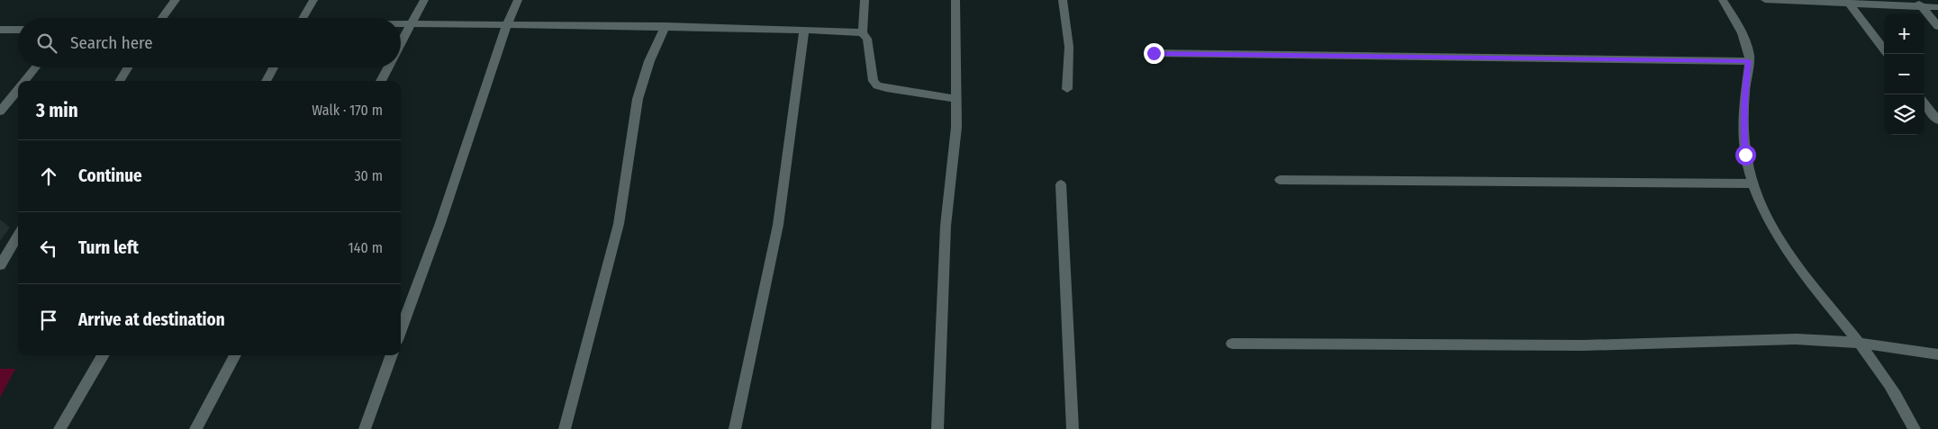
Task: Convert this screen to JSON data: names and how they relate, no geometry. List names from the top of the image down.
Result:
{
  "page": {
    "map_buttons": ["+", "−"],
    "search": "Search here",
    "heading": ["3 min", "Walk · 170 m"],
    "list": [
      ["Continue", "30 m"],
      ["Turn left", "140 m"],
      "Arrive at destination"
    ]
  }
}
